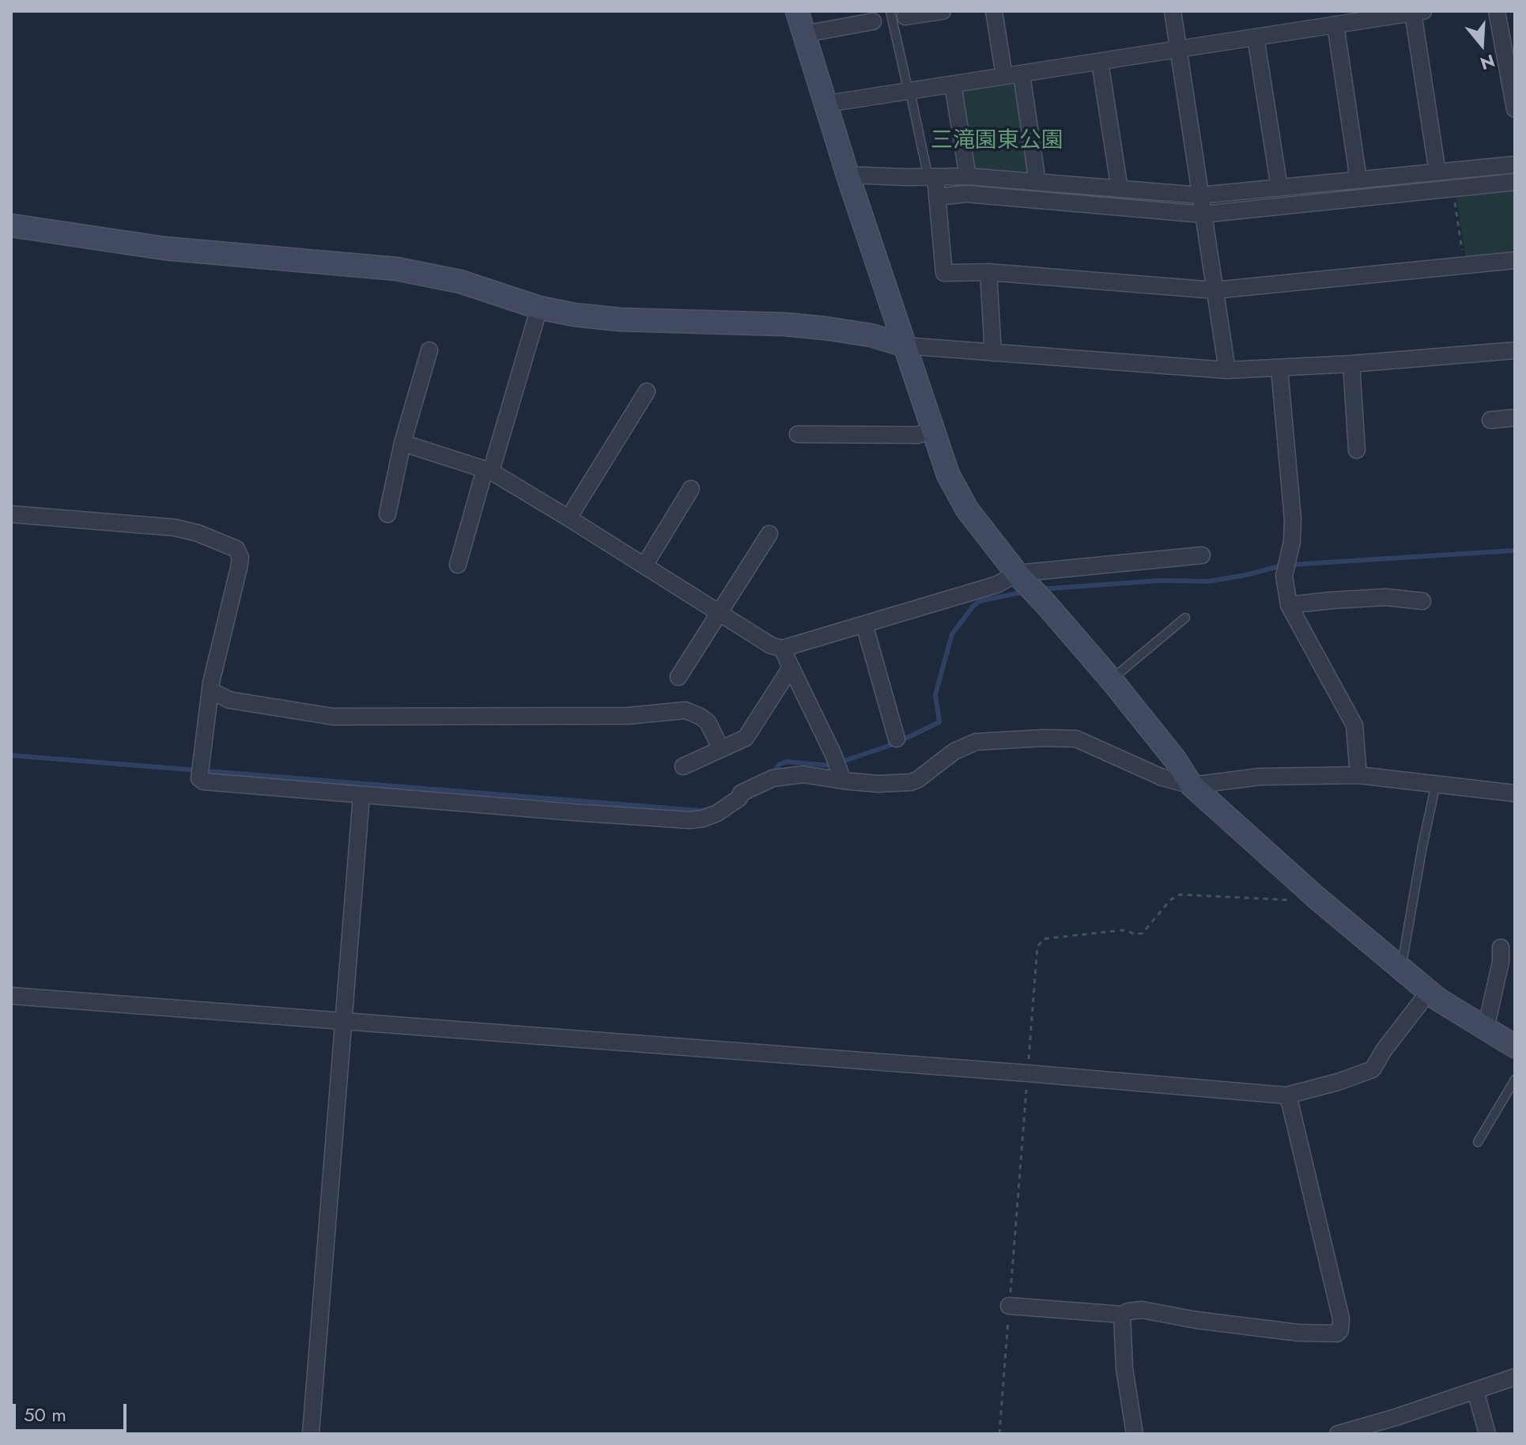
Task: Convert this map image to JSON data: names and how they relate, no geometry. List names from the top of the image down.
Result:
{
  "parks": ["三滝園東公園"],
  "scale_bar": "50 m",
  "north": "bottom"
}
